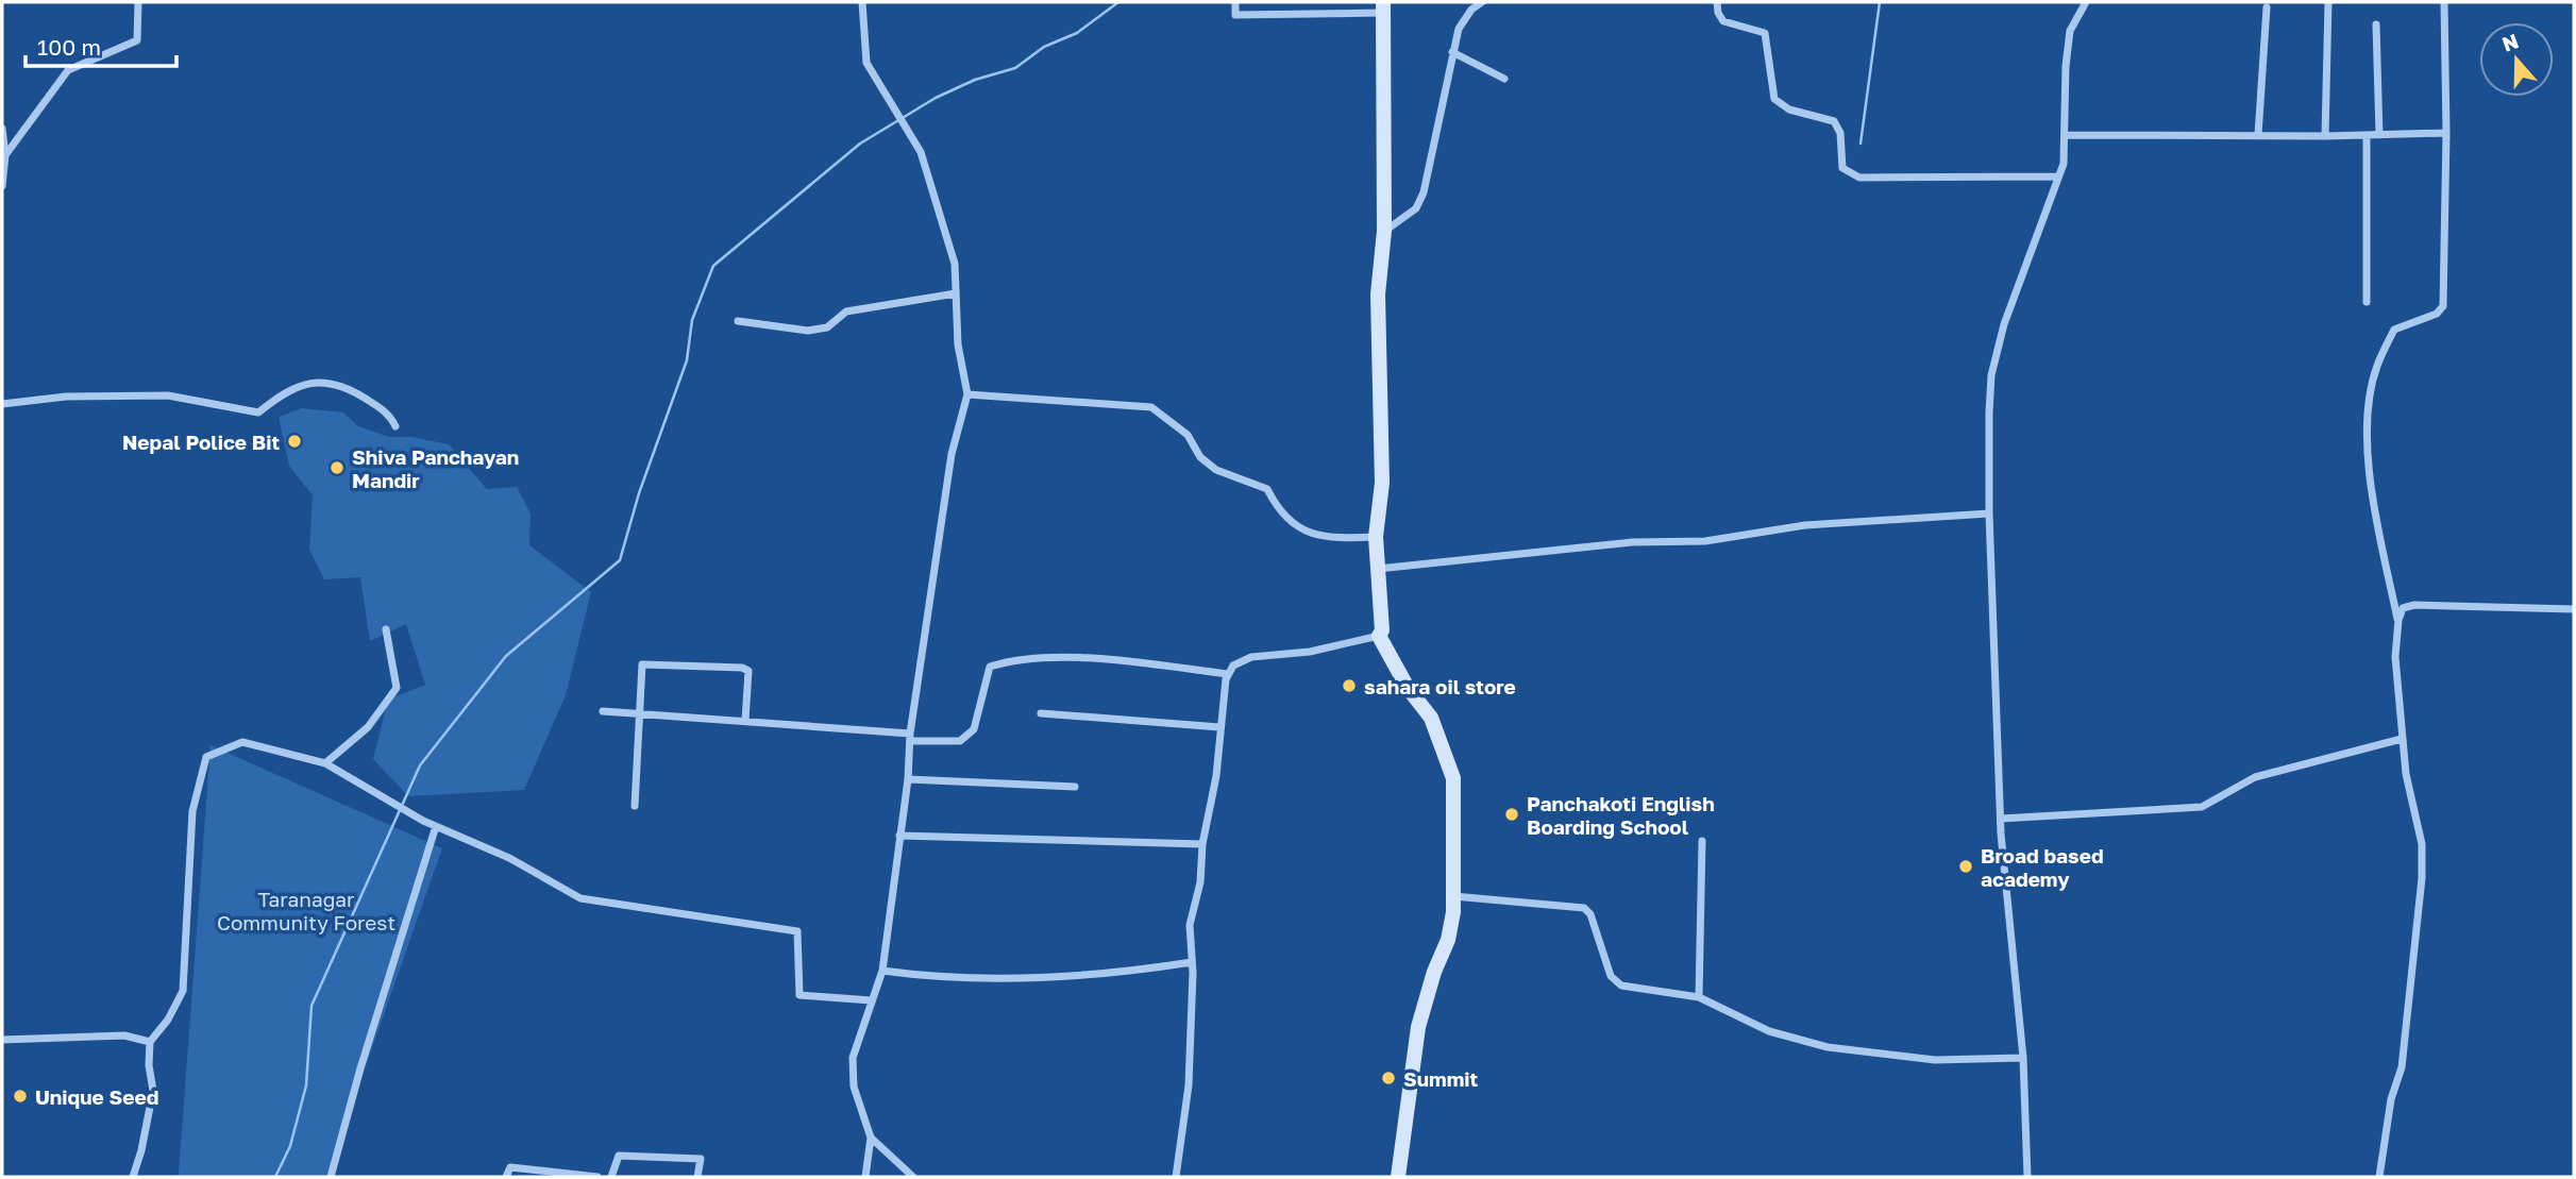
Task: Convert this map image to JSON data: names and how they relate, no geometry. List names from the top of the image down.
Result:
{
  "parks": ["Taranagar Community Forest"],
  "places": [
    "Nepal Police Bit",
    "Shiva Panchayan Mandir",
    "sahara oil store",
    "Panchakoti English Boarding School",
    "Broad based academy",
    "Summit",
    "Unique Seed"
  ],
  "scale_bar": "100 m",
  "north": "top"
}
